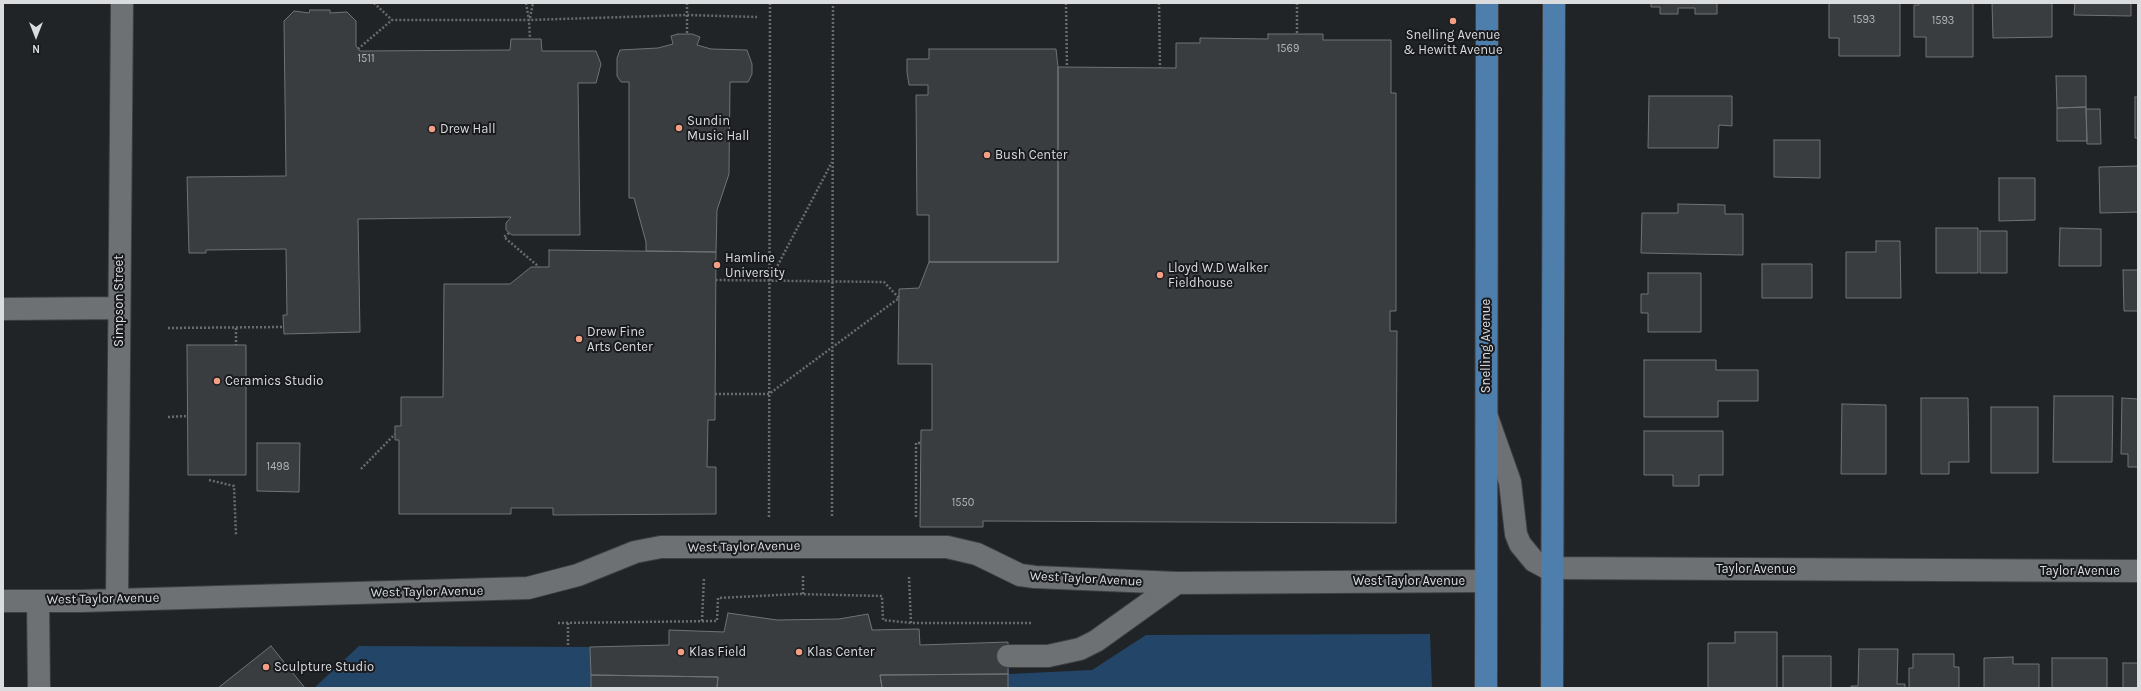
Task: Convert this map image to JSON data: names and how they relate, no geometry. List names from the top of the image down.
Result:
{
  "streets": {
    "main road": ["Snelling Avenue"],
    "street": ["Simpson Street", "West Taylor Avenue", "Taylor Avenue"]
  },
  "crossings": [
    ["Simpson Street", "West Taylor Avenue"],
    ["Snelling Avenue", "West Taylor Avenue"],
    ["Snelling Avenue", "Taylor Avenue"]
  ],
  "places": [
    "Snelling Avenue & Hewitt Avenue",
    "Sundin Music Hall",
    "Drew Hall",
    "Bush Center",
    "Hamline University",
    "Lloyd W.D Walker Fieldhouse",
    "Drew Fine Arts Center",
    "Ceramics Studio",
    "Klas Field",
    "Klas Center",
    "Sculpture Studio"
  ],
  "house_numbers": [
    "1593",
    "1593",
    "1569",
    "1511",
    "1498",
    "1550"
  ],
  "north": "bottom"
}
